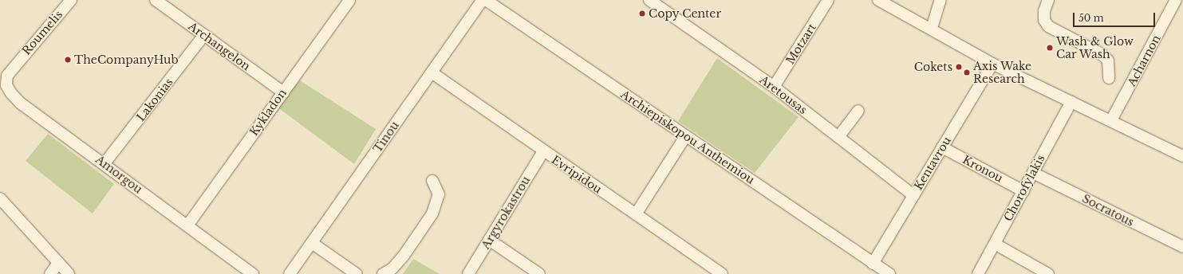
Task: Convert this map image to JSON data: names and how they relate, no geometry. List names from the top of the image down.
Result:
{
  "streets": {
    "street": [
      "Roumelis",
      "Motzart",
      "Archangelon",
      "Acharnon",
      "Aretousas",
      "Lakonias",
      "Kykladon",
      "Tinou",
      "Archiepiskopou Anthemiou",
      "Kentavrou",
      "Kronou",
      "Amorgou",
      "Evripidou",
      "Chorofylakis",
      "Socratous",
      "Argyrokastrou"
    ]
  },
  "crossings": [
    ["Roumelis", "Amorgou"],
    ["Motzart", "Aretousas"],
    ["Archangelon", "Lakonias"],
    ["Archangelon", "Kykladon"],
    ["Aretousas", "Kentavrou"],
    ["Lakonias", "Amorgou"],
    ["Kykladon", "Amorgou"],
    ["Tinou", "Evripidou"],
    ["Archiepiskopou Anthemiou", "Kentavrou"],
    ["Kentavrou", "Kronou"],
    ["Kronou", "Chorofylakis"],
    ["Evripidou", "Argyrokastrou"],
    ["Chorofylakis", "Socratous"]
  ],
  "places": [
    "Copy Center",
    "Wash & Glow Car Wash",
    "TheCompanyHub",
    "Cokets",
    "Axis Wake Research"
  ],
  "scale_bar": "50 m"
}
